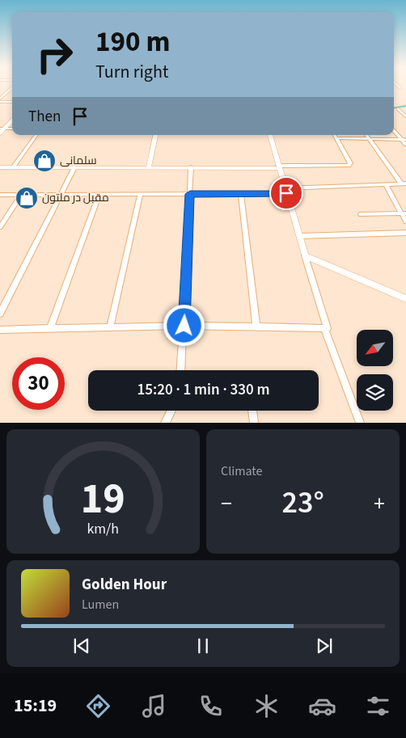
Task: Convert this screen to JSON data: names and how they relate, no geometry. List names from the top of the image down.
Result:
{
  "places": {
    "shop": ["سلمانی", "مقبل در ملتون"]
  },
  "north": "bottom left",
  "page": {
    "turn": ["190 m", "Turn right"],
    "then": "Then",
    "limit": "30",
    "trip": "15:20 · 1 min · 330 m",
    "tile": "Climate",
    "heat": ["−", "23°", "+"],
    "song": ["Golden Hour", "Lumen"],
    "tabs": "15:19",
    "gauge": ["19", "km/h"]
  }
}
